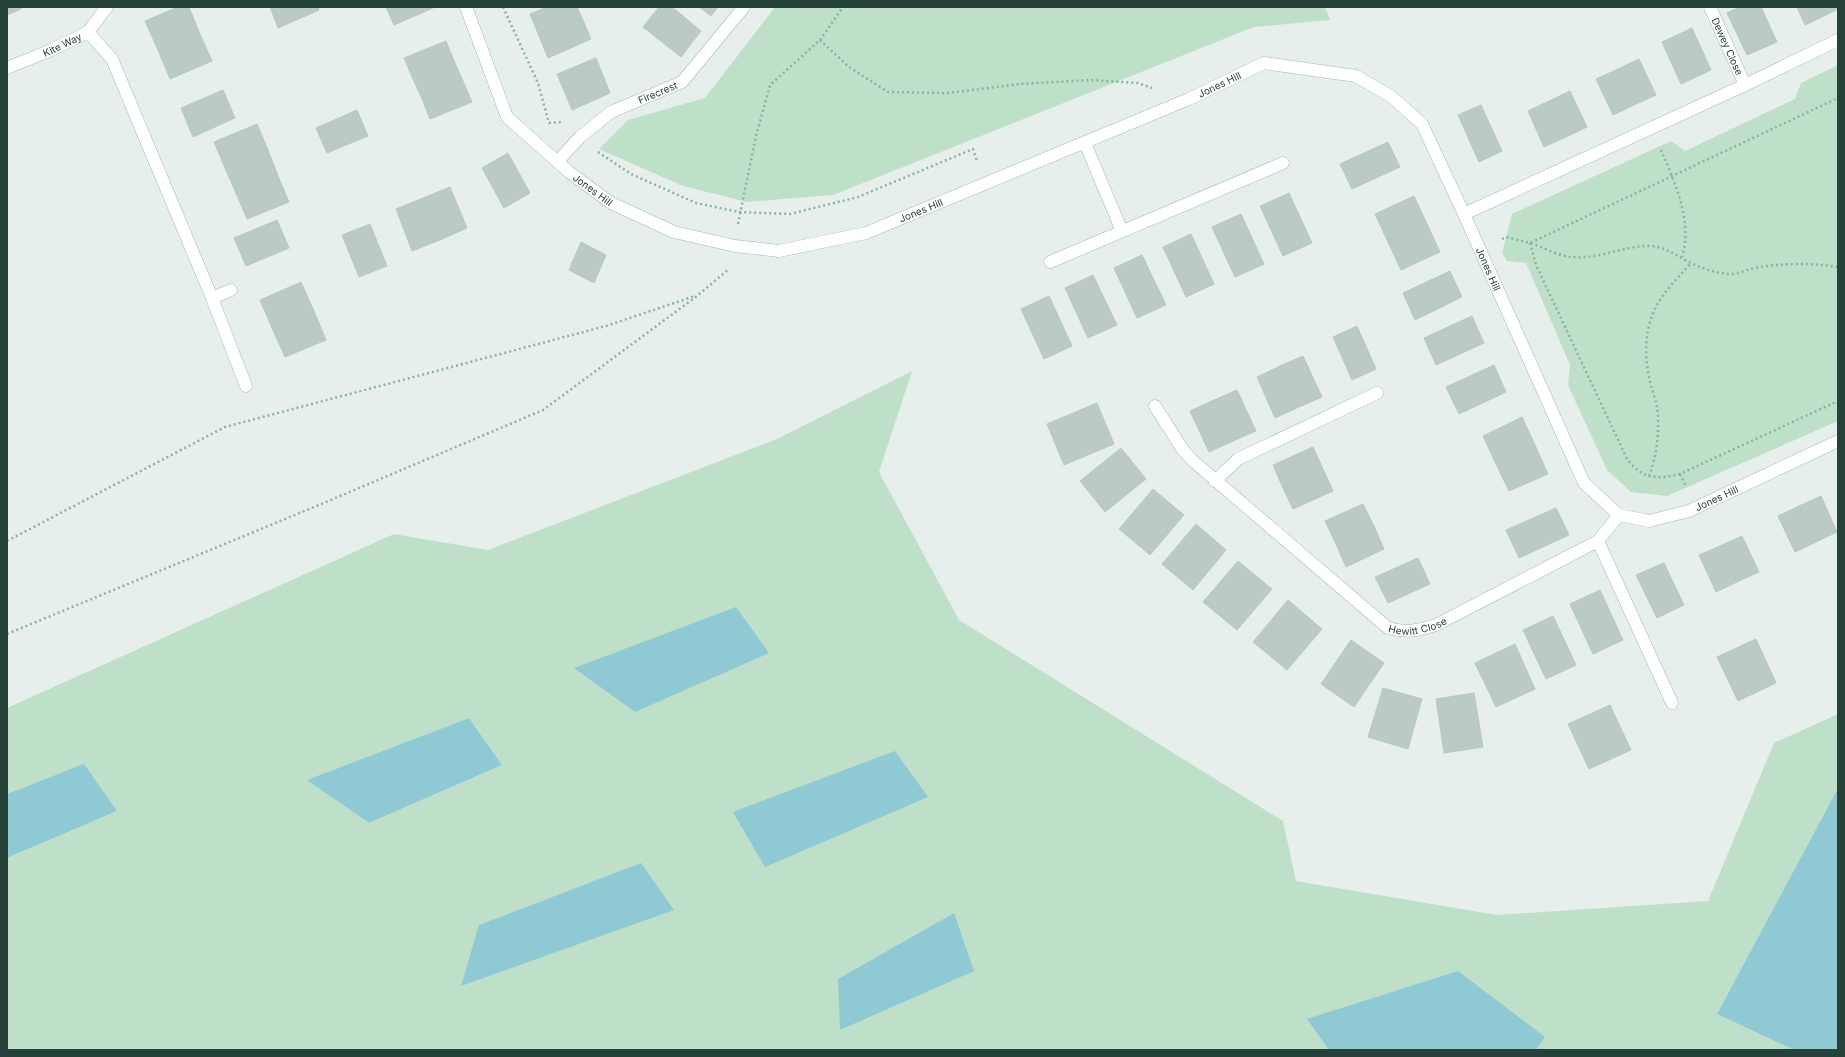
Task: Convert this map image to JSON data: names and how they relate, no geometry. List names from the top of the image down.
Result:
{
  "streets": {
    "street": [
      "Kite Way",
      "Dewey Close",
      "Jones Hill",
      "Firecrest",
      "Hewitt Close"
    ]
  },
  "crossings": [
    ["Jones Hill", "Firecrest"],
    ["Jones Hill", "Hewitt Close"]
  ]
}
